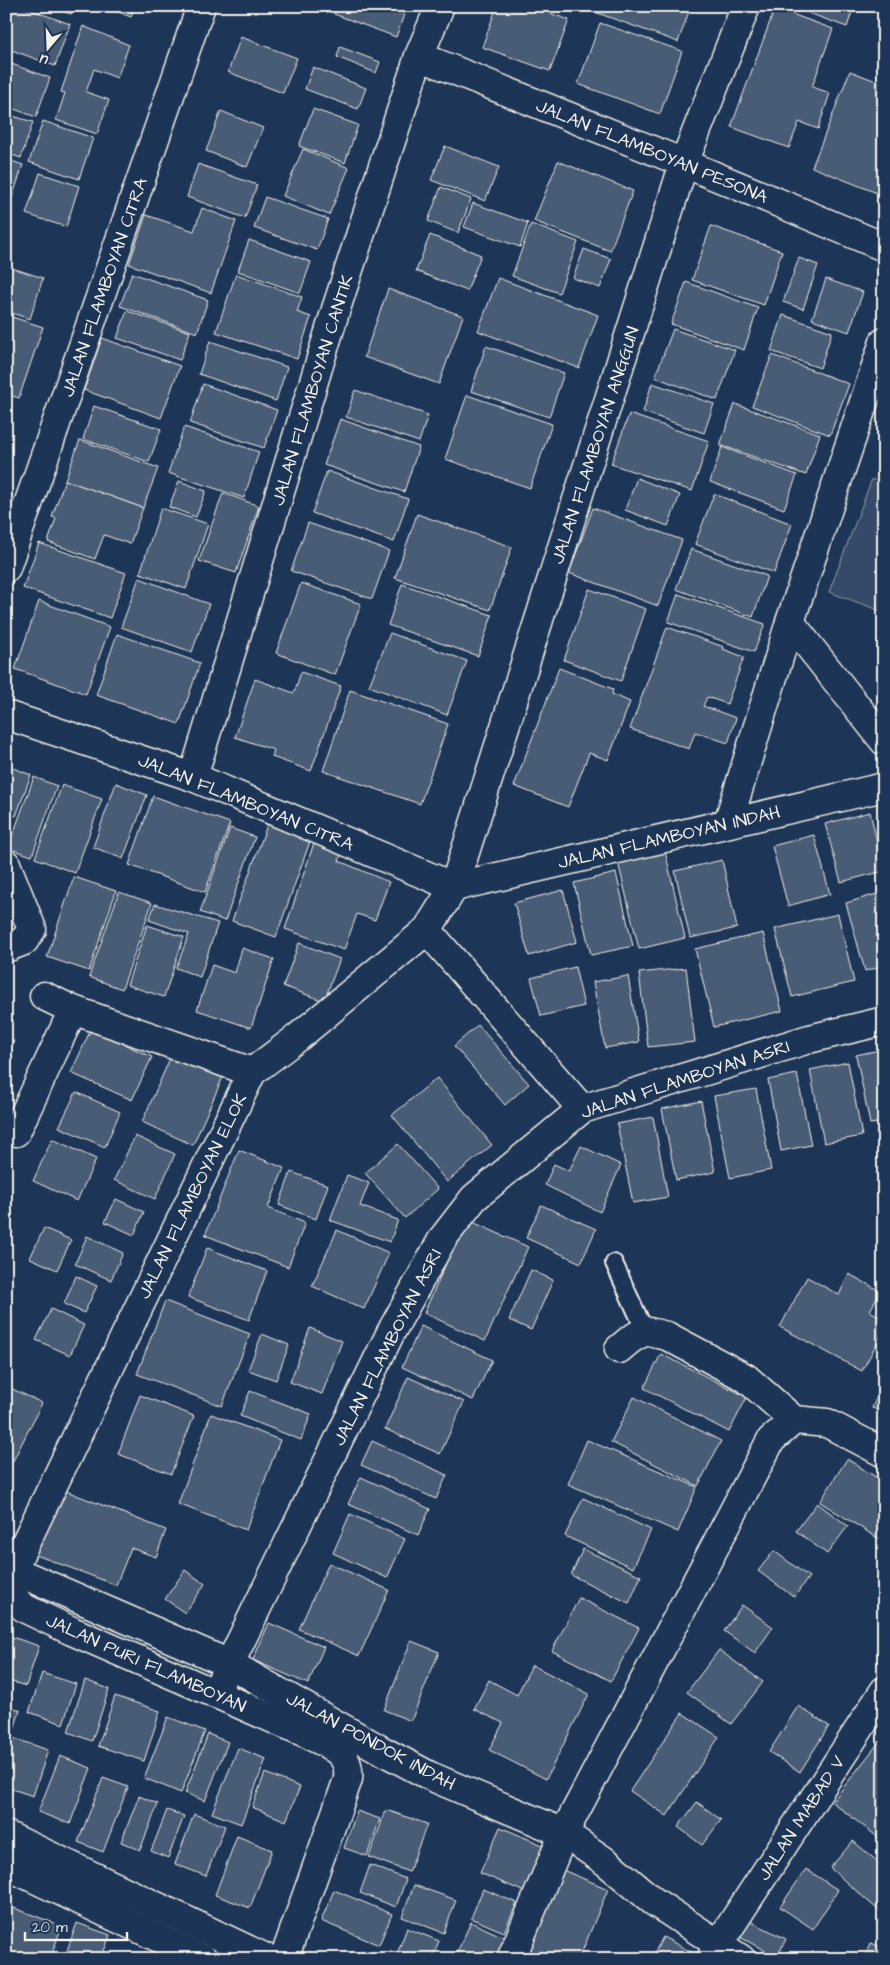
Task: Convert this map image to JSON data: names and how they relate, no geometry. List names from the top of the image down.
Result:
{
  "streets": {
    "street": [
      "JALAN FLAMBOYAN PESONA",
      "JALAN FLAMBOYAN CITRA",
      "JALAN FLAMBOYAN CANTIK",
      "JALAN FLAMBOYAN ANGGUN",
      "JALAN FLAMBOYAN INDAH",
      "JALAN FLAMBOYAN ASRI",
      "JALAN FLAMBOYAN ELOK",
      "JALAN PURI FLAMBOYAN",
      "JALAN PONDOK INDAH",
      "JALAN MABAD V"
    ]
  },
  "crossings": [
    ["JALAN FLAMBOYAN PESONA", "JALAN FLAMBOYAN CANTIK"],
    ["JALAN FLAMBOYAN PESONA", "JALAN FLAMBOYAN ANGGUN"],
    ["JALAN FLAMBOYAN CITRA", "JALAN FLAMBOYAN CANTIK"],
    ["JALAN FLAMBOYAN CITRA", "JALAN FLAMBOYAN ANGGUN"],
    ["JALAN FLAMBOYAN CITRA", "JALAN FLAMBOYAN INDAH"],
    ["JALAN FLAMBOYAN CITRA", "JALAN FLAMBOYAN ELOK"],
    ["JALAN FLAMBOYAN ANGGUN", "JALAN FLAMBOYAN INDAH"],
    ["JALAN FLAMBOYAN ANGGUN", "JALAN FLAMBOYAN ELOK"],
    ["JALAN FLAMBOYAN INDAH", "JALAN FLAMBOYAN ELOK"],
    ["JALAN FLAMBOYAN ASRI", "JALAN PURI FLAMBOYAN"],
    ["JALAN FLAMBOYAN ASRI", "JALAN PONDOK INDAH"],
    ["JALAN FLAMBOYAN ELOK", "JALAN PURI FLAMBOYAN"],
    ["JALAN FLAMBOYAN ELOK", "JALAN PONDOK INDAH"],
    ["JALAN PURI FLAMBOYAN", "JALAN PONDOK INDAH"],
    ["JALAN PONDOK INDAH", "JALAN MABAD V"]
  ],
  "scale_bar": "20 m",
  "north": "bottom"
}
